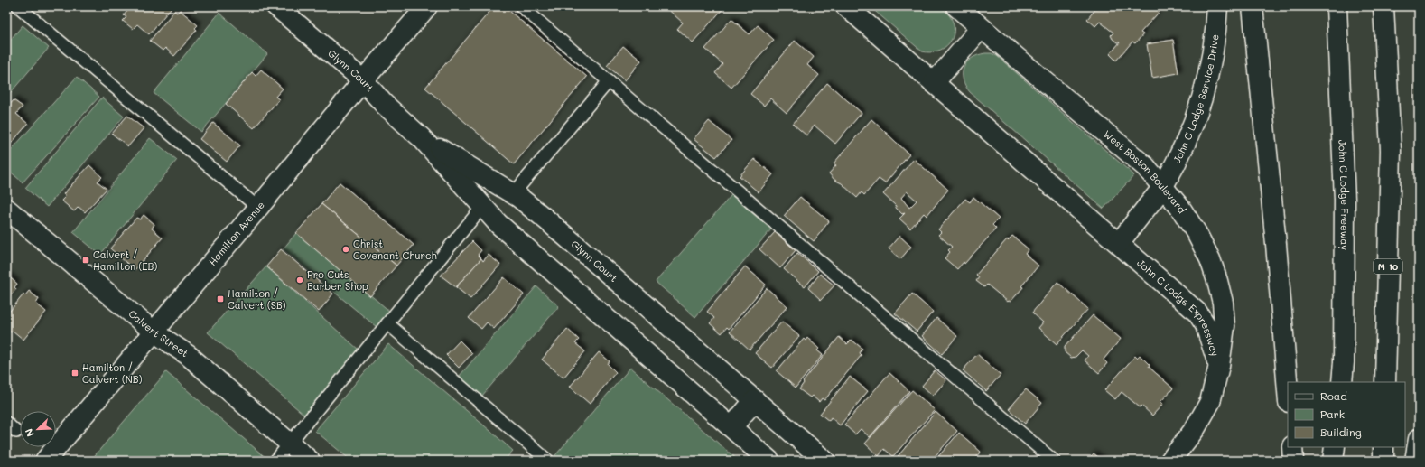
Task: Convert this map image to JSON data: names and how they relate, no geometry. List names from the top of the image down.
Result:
{
  "streets": {
    "main road": [
      "Glynn Court",
      "John C Lodge Service Drive",
      "West Boston Boulevard",
      "John C Lodge Freeway",
      "Hamilton Avenue",
      "M 10",
      "John C Lodge Expressway",
      "Calvert Street"
    ]
  },
  "crossings": [
    ["Glynn Court", "Hamilton Avenue"],
    ["John C Lodge Service Drive", "West Boston Boulevard"],
    ["West Boston Boulevard", "John C Lodge Expressway"],
    ["Hamilton Avenue", "Calvert Street"]
  ],
  "places": {
    "other": ["Christ Covenant Church", "Pro Cuts Barber Shop"],
    "transit": ["Calvert / Hamilton (EB)", "Hamilton / Calvert (SB)", "Hamilton / Calvert (NB)"]
  },
  "legend": ["Road", "Park", "Building"],
  "north": "bottom left"
}
